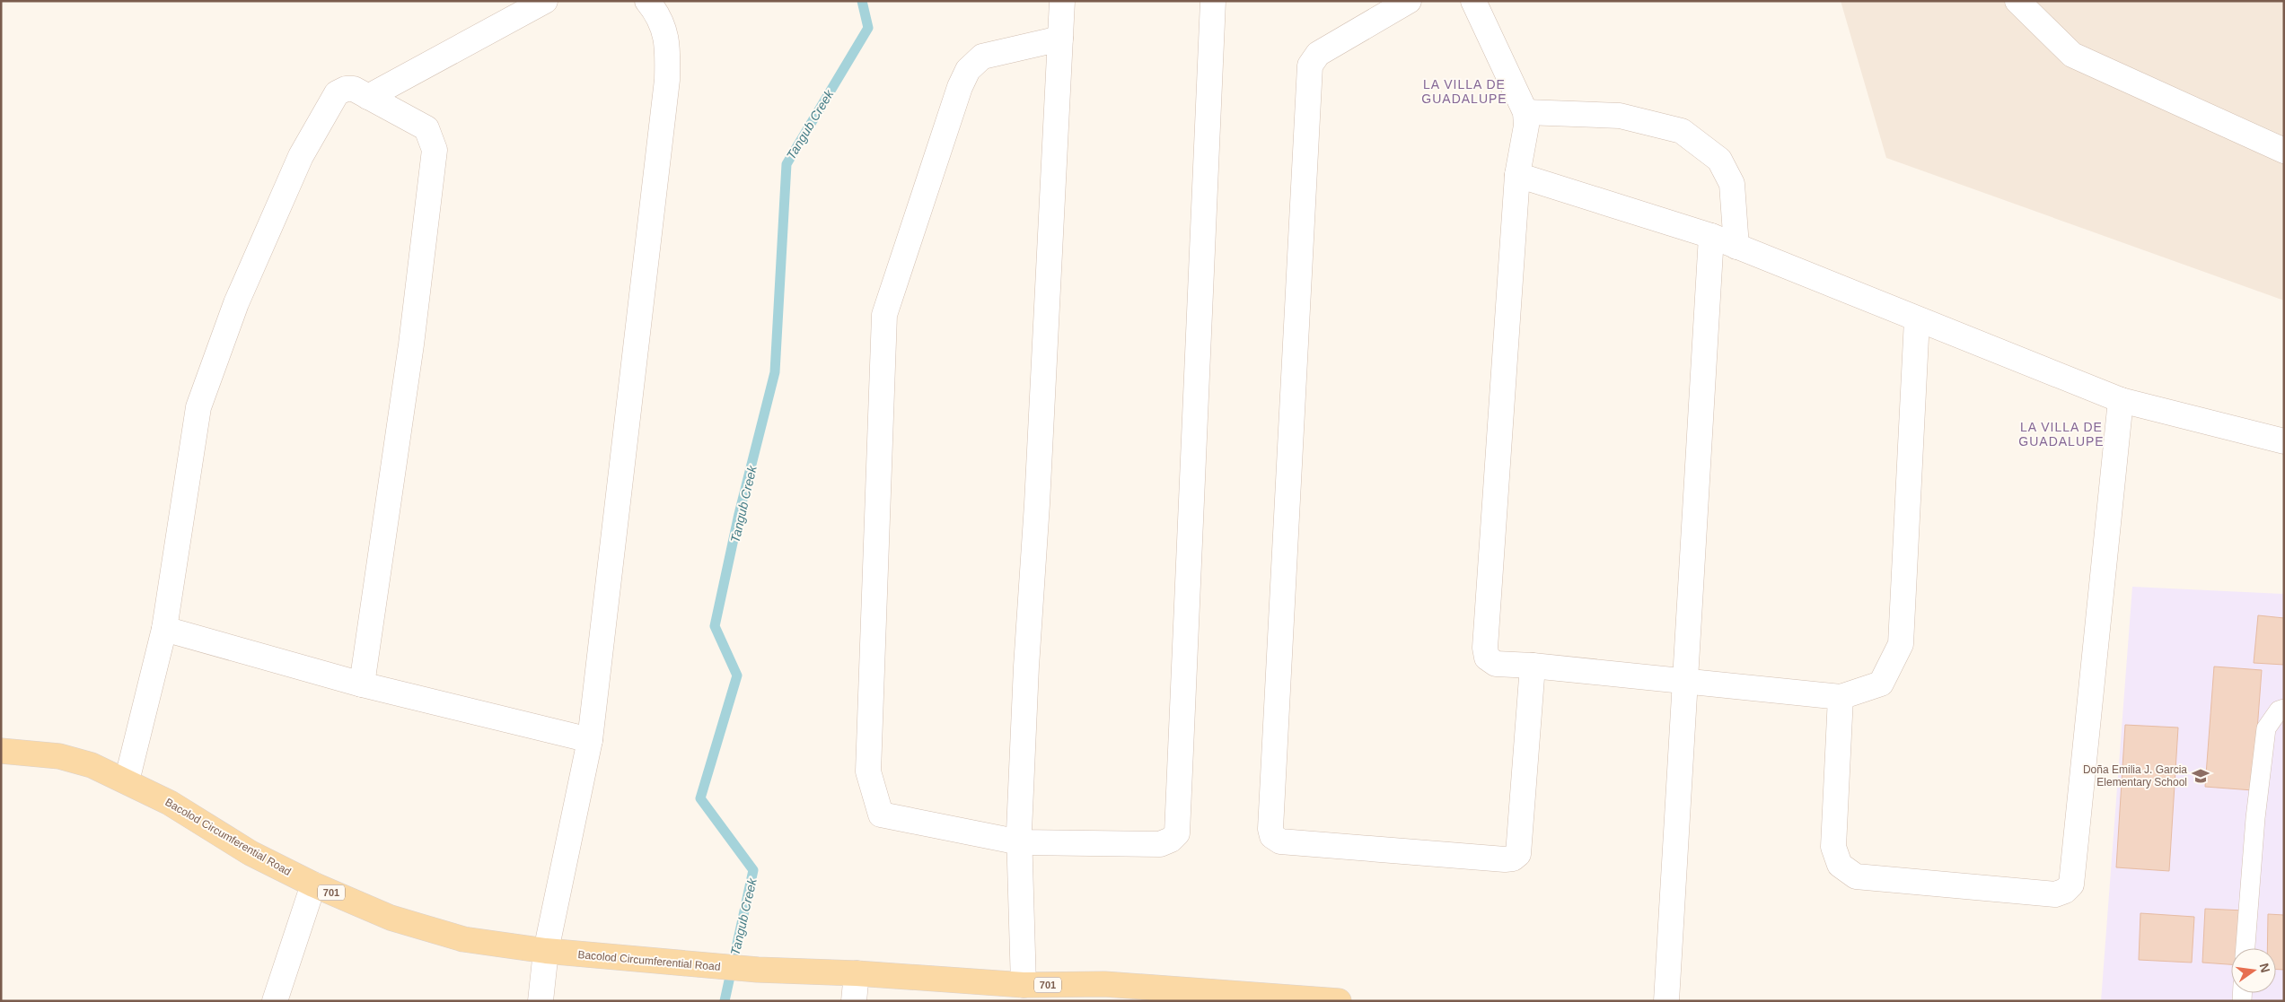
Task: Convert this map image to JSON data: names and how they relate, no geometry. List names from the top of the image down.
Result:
{
  "streets": {
    "main road": ["Bacolod Circumferential Road", "701"]
  },
  "districts": ["LA VILLA DE GUADALUPE", "LA VILLA DE GUADALUPE"],
  "water": ["Tangub Creek"],
  "places": {
    "school or university": ["Doña Emilia J. Garcia Elementary School"]
  },
  "north": "right"
}
